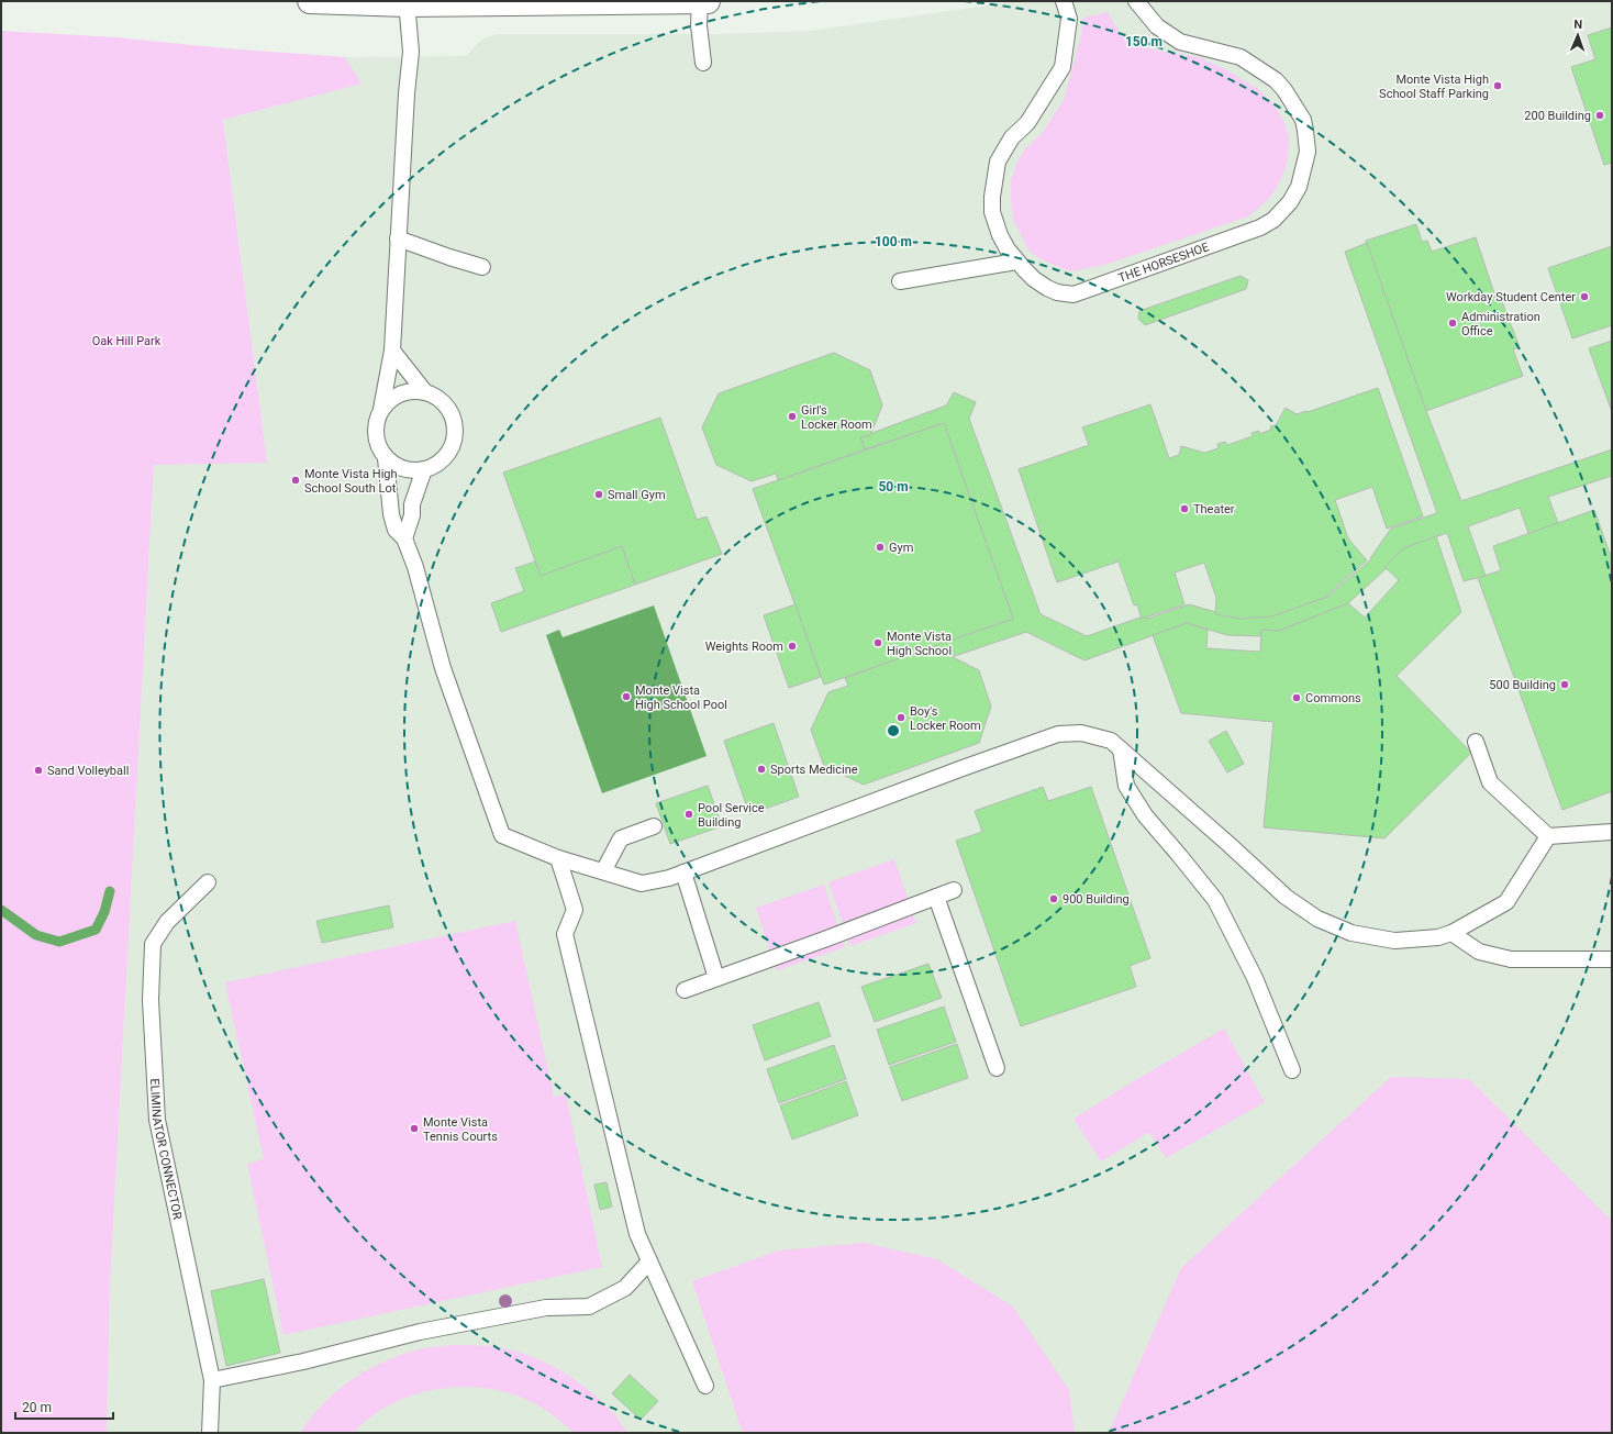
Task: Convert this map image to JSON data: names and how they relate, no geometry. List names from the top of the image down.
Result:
{
  "streets": {
    "lane": ["THE HORSESHOE", "ELIMINATOR CONNECTOR"]
  },
  "parks": ["Oak Hill Park"],
  "places": [
    "Monte Vista High School Staff Parking",
    "200 Building",
    "Workday Student Center",
    "Administration Office",
    "Girl's Locker Room",
    "Monte Vista High School South Lot",
    "Small Gym",
    "Theater",
    "Gym",
    "Monte Vista High School",
    "Weights Room",
    "500 Building",
    "Monte Vista High School Pool",
    "Commons",
    "Boy's Locker Room",
    "Sports Medicine",
    "Sand Volleyball",
    "Pool Service Building",
    "900 Building",
    "Monte Vista Tennis Courts"
  ],
  "scale_bar": "20 m",
  "north": "top",
  "rings": ["150 m", "100 m", "50 m"]
}
